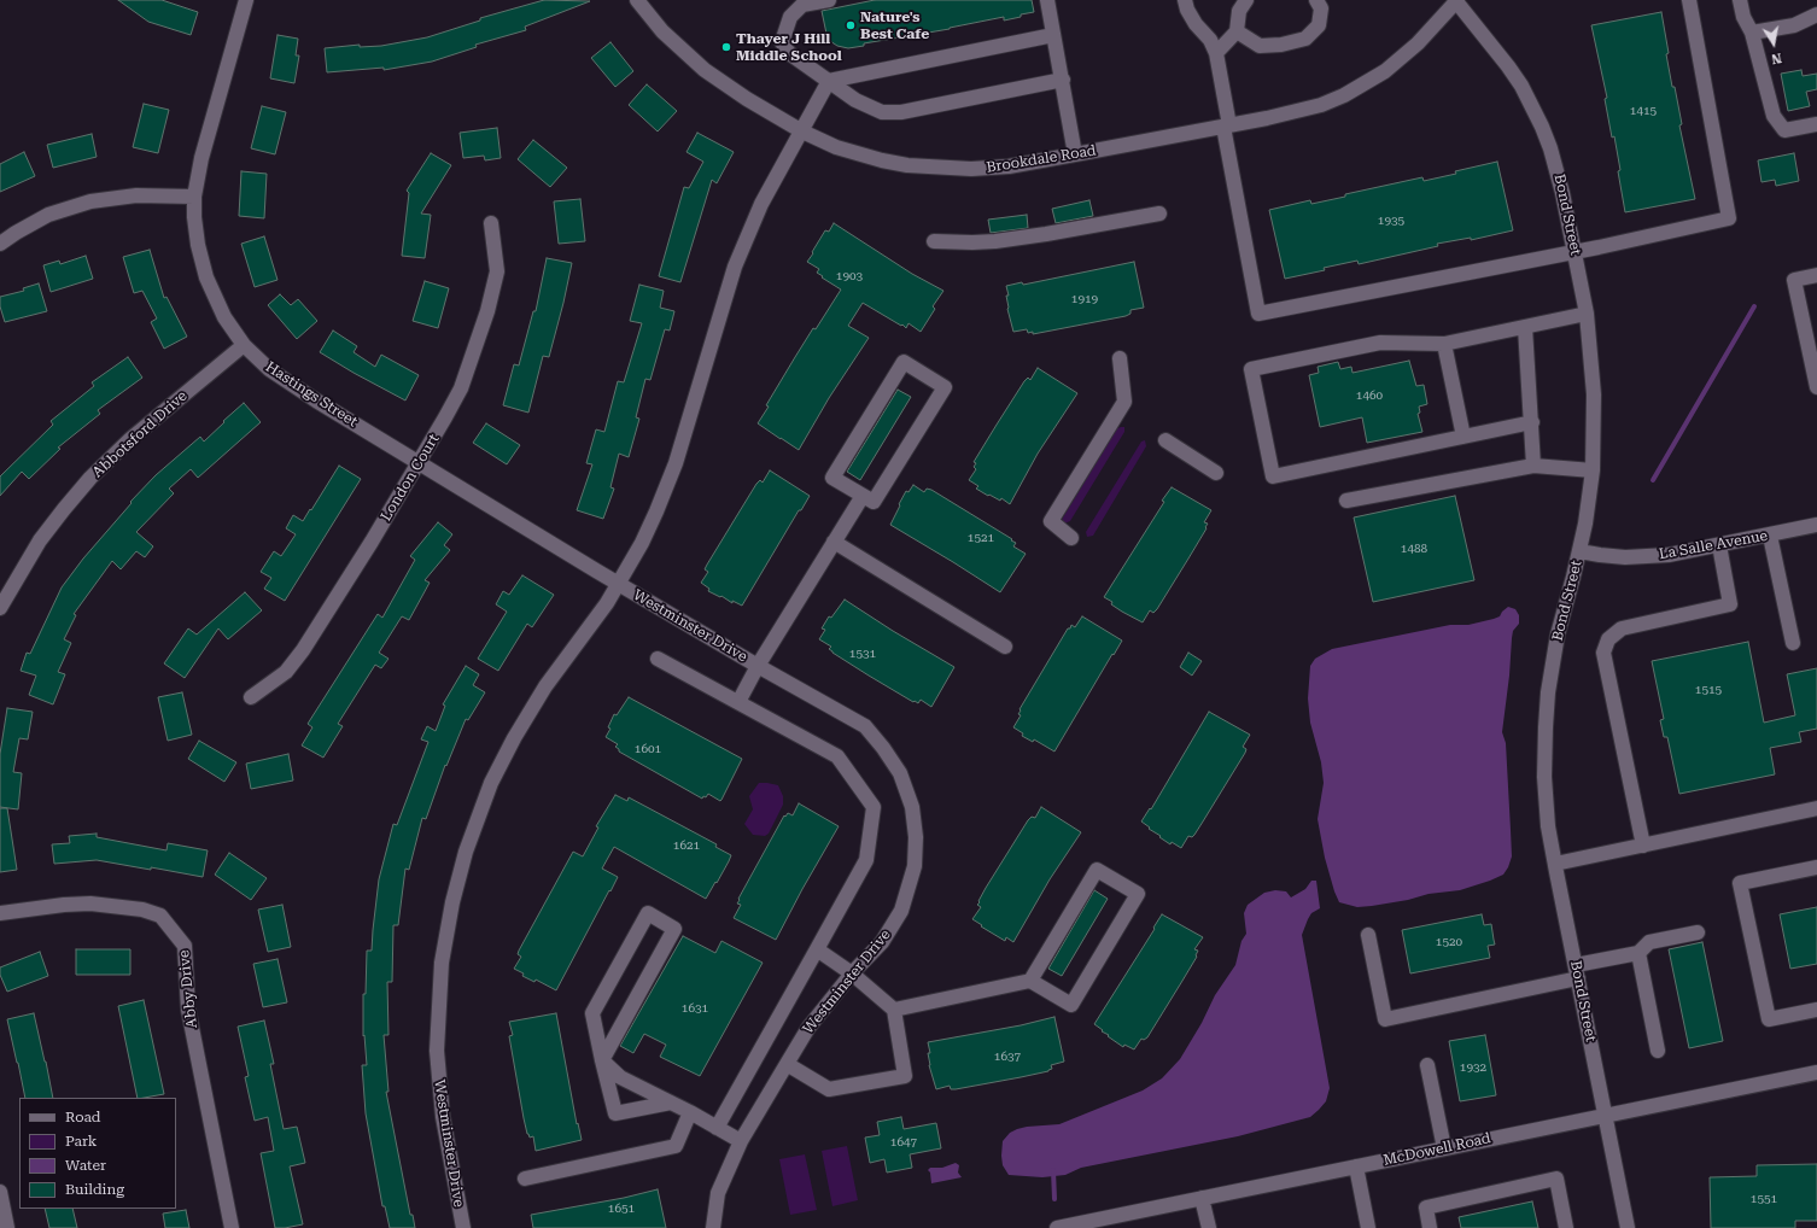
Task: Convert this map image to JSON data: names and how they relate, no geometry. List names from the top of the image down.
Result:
{
  "streets": {
    "street": [
      "Brookdale Road",
      "Bond Street",
      "Hastings Street",
      "Abbotsford Drive",
      "London Court",
      "La Salle Avenue",
      "Westminster Drive",
      "Abby Drive",
      "McDowell Road"
    ]
  },
  "crossings": [
    ["Brookdale Road", "Bond Street"],
    ["Brookdale Road", "Westminster Drive"],
    ["Bond Street", "La Salle Avenue"],
    ["Bond Street", "McDowell Road"],
    ["Hastings Street", "Abbotsford Drive"],
    ["Hastings Street", "London Court"],
    ["Hastings Street", "Westminster Drive"]
  ],
  "places": ["Nature's Best Cafe", "Thayer J Hill Middle School"],
  "house_numbers": [
    "1415",
    "1935",
    "1903",
    "1919",
    "1460",
    "1521",
    "1488",
    "1531",
    "1515",
    "1601",
    "1621",
    "1520",
    "1631",
    "1637",
    "1932",
    "1647",
    "1551",
    "1651"
  ],
  "legend": [
    "Road",
    "Park",
    "Water",
    "Building"
  ],
  "north": "bottom"
}
